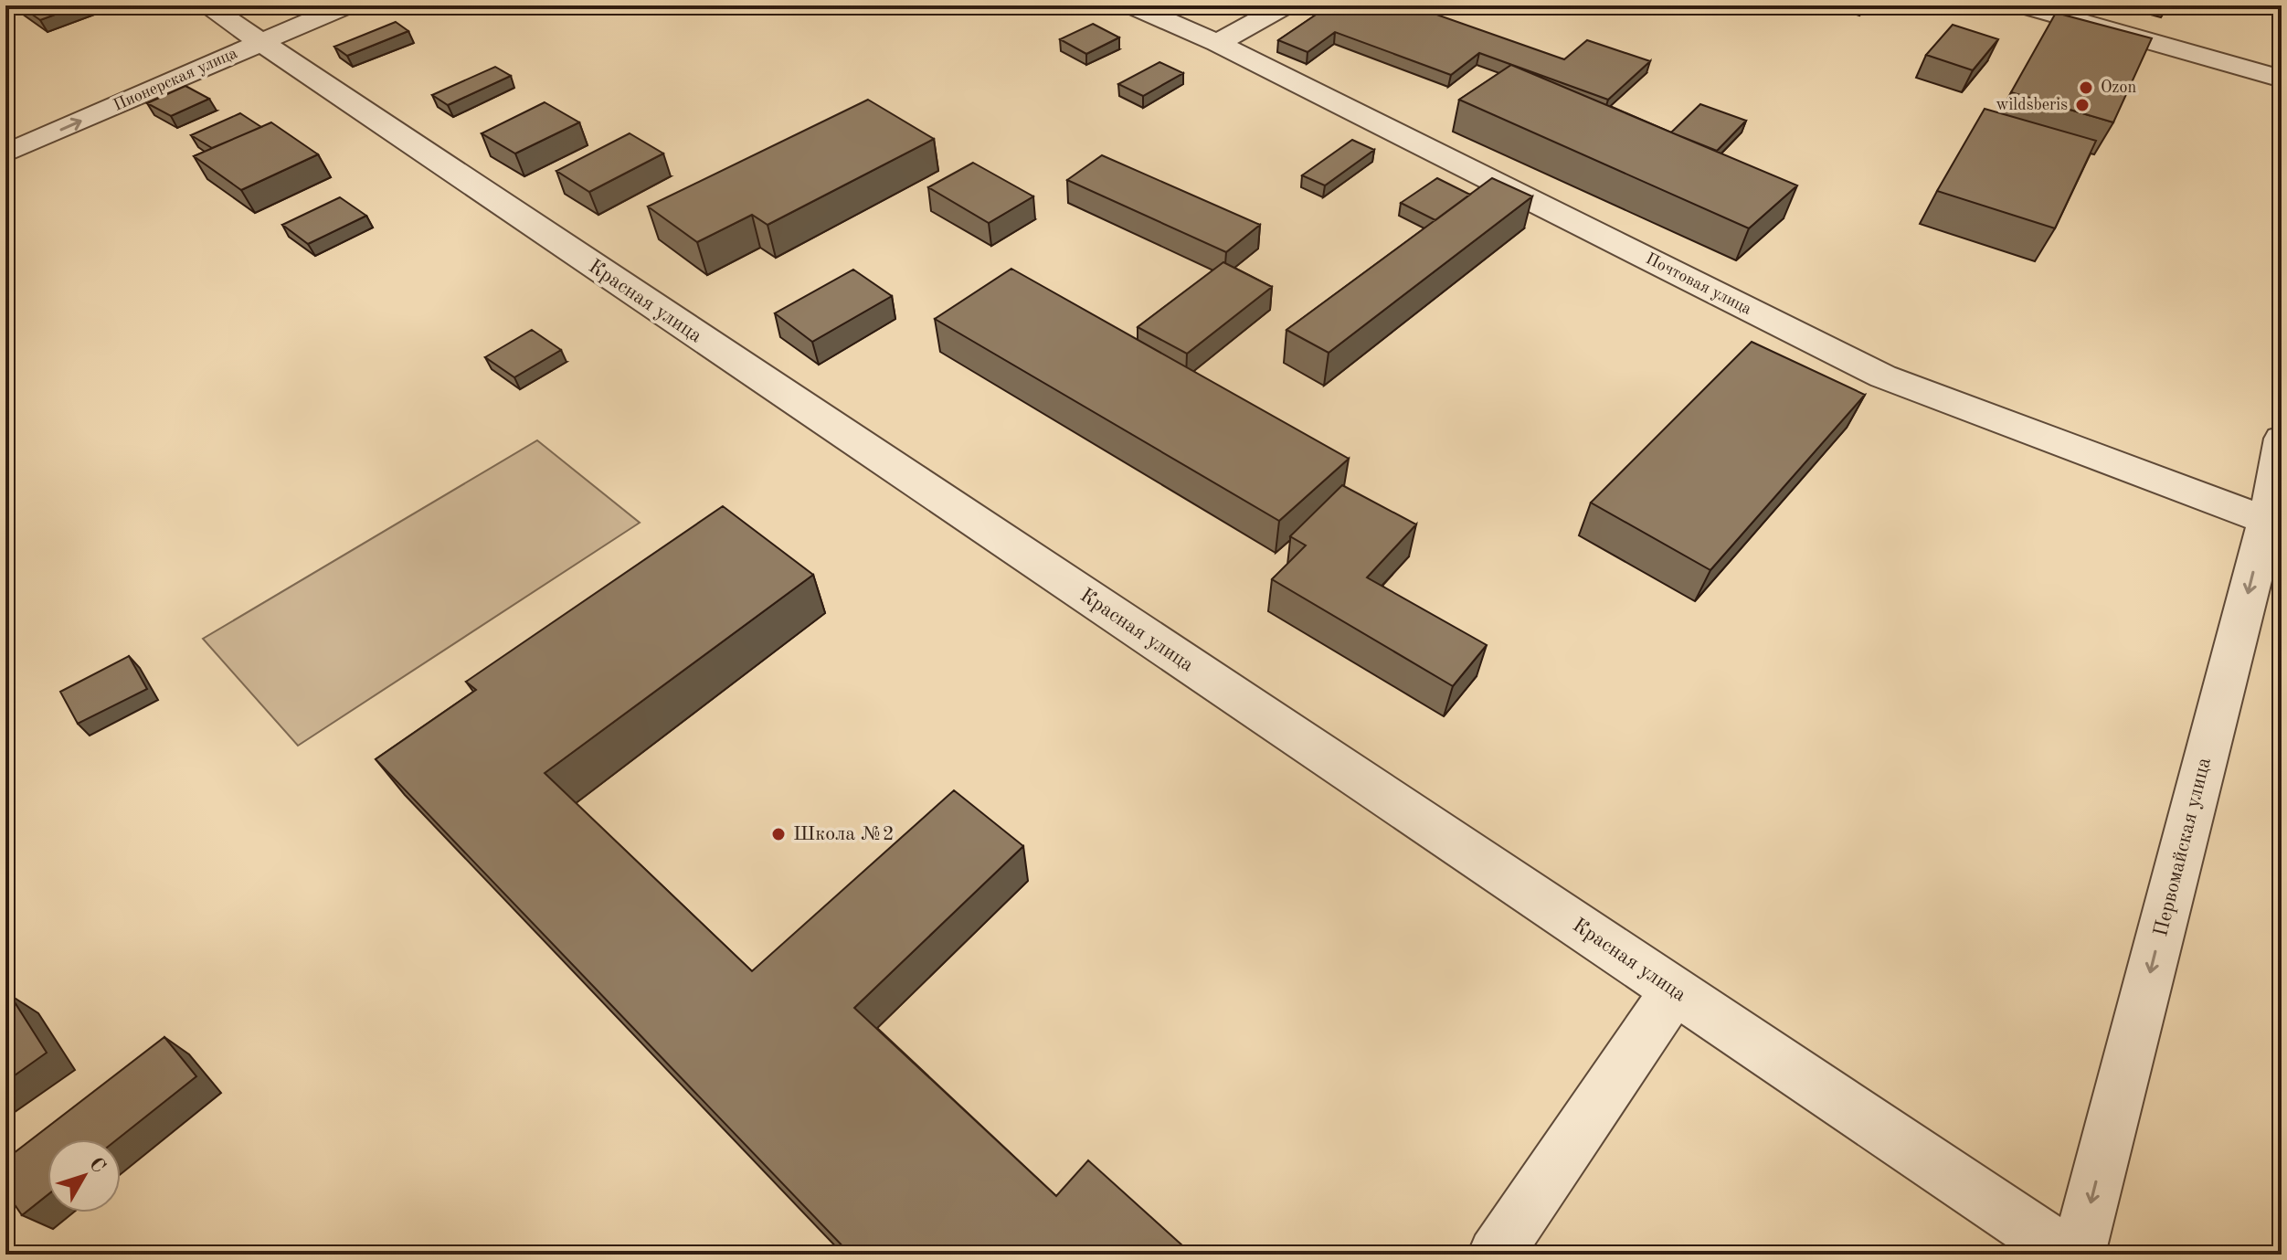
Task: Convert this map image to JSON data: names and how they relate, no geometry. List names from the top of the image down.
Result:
{
  "streets": {
    "street": [
      "Пионерская улица",
      "Почтовая улица",
      "Красная улица",
      "Первомайская улица"
    ]
  },
  "crossings": [
    ["Пионерская улица", "Красная улица"],
    ["Почтовая улица", "Первомайская улица"]
  ],
  "one_way": ["Пионерская улица", "Первомайская улица"],
  "places": ["Ozon", "wildsberis", "Школа №2"],
  "north": "top right"
}
